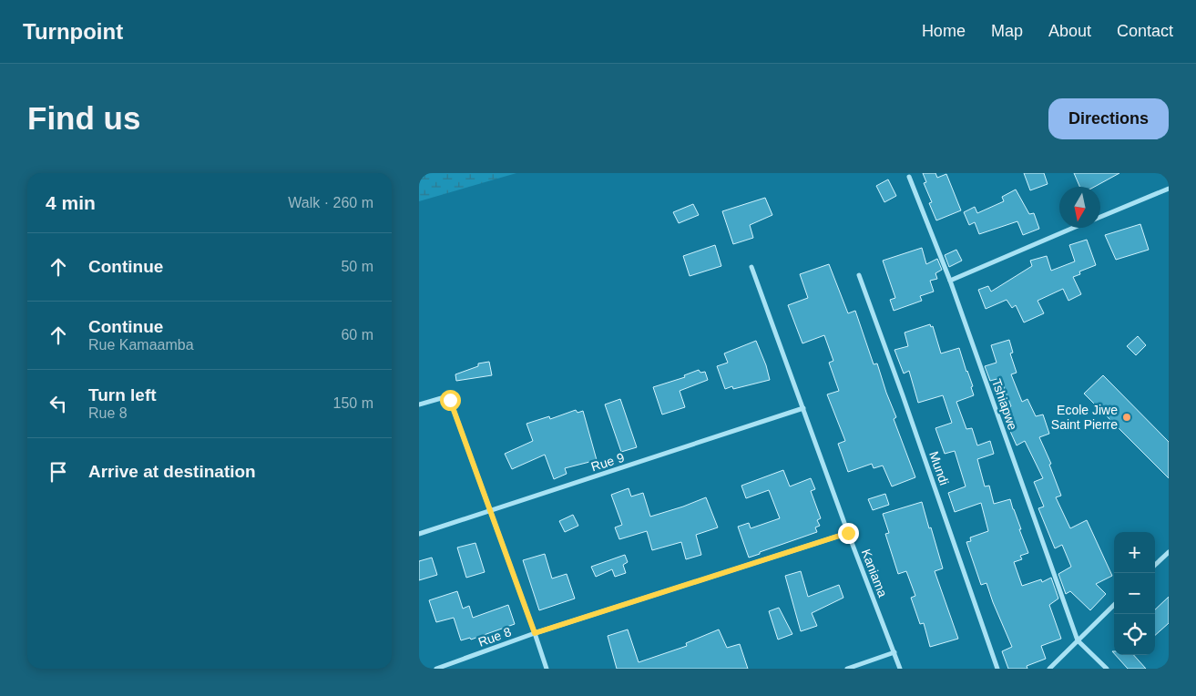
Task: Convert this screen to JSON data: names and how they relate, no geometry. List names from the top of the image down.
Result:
{
  "streets": {
    "street": [
      "Tshiapwe",
      "Rue 9",
      "Mundi",
      "Kaniama",
      "Rue 8"
    ]
  },
  "crossings": [
    ["Rue 9", "Kaniama"],
    ["Kaniama", "Rue 8"]
  ],
  "places": ["Ecole Jiwe Saint Pierre"],
  "north": "bottom",
  "page": {
    "header": "Turnpoint",
    "nav": [
      "Home",
      "Map",
      "About",
      "Contact"
    ],
    "buttons": "Directions",
    "title": "Find us",
    "heading": ["4 min", "Walk · 260 m"],
    "list": [
      ["Continue", "50 m"],
      ["Continue", "Rue Kamaamba", "60 m"],
      ["Turn left", "Rue 8", "150 m"],
      "Arrive at destination"
    ],
    "map_buttons": ["+", "−"]
  }
}
